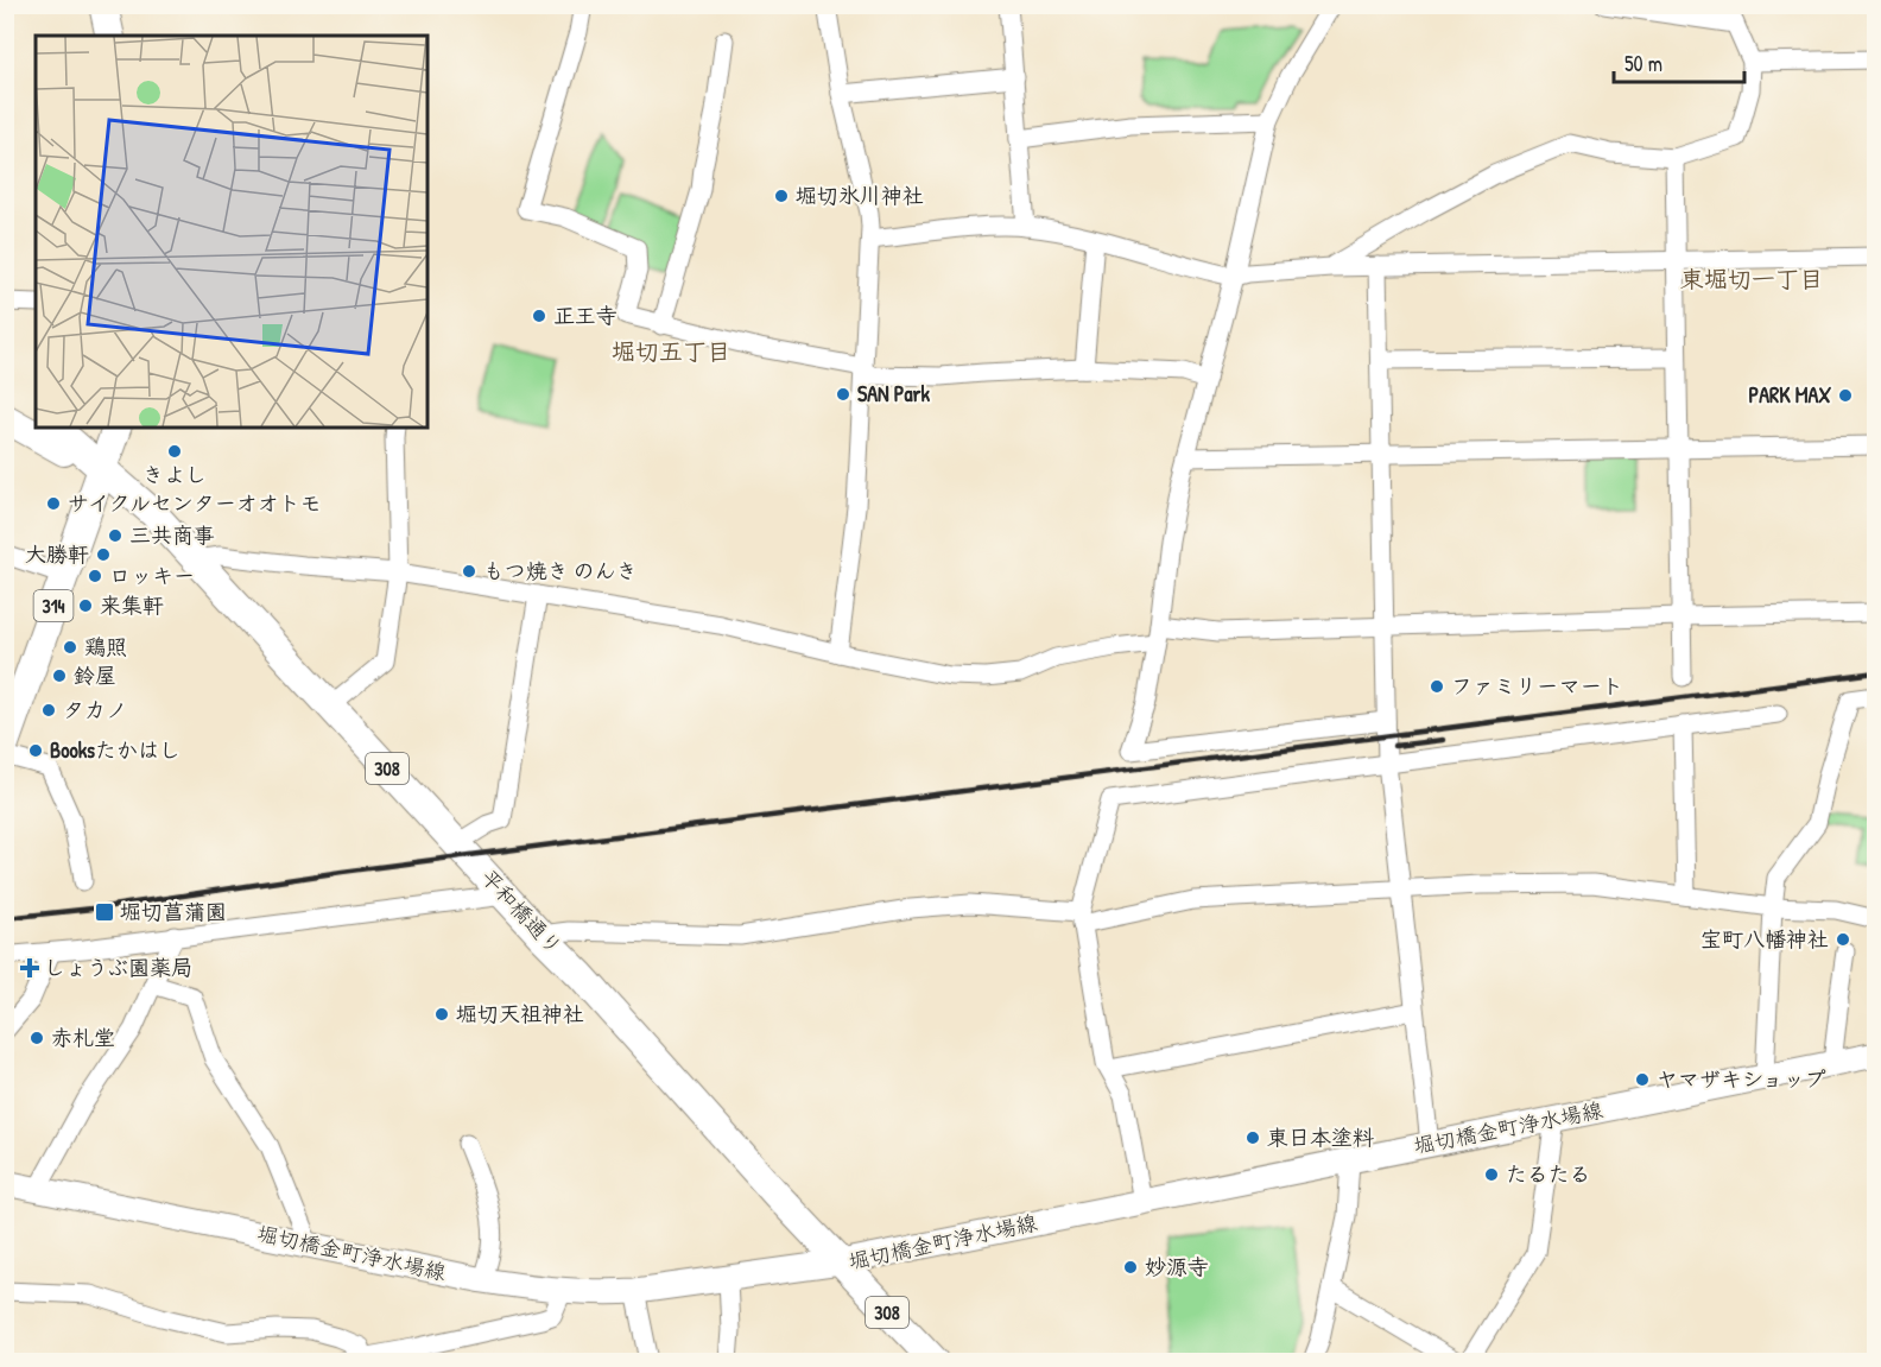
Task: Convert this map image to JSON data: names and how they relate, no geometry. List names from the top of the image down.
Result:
{
  "streets": {
    "main road": ["314", "308", "平和橋通り"],
    "street": ["堀切橋金町浄水場線"]
  },
  "crossings": [
    ["314", "平和橋通り"],
    ["平和橋通り", "堀切橋金町浄水場線"]
  ],
  "districts": ["東堀切一丁目", "堀切五丁目"],
  "places": {
    "other": [
      "堀切氷川神社",
      "正王寺",
      "SAN Park",
      "PARK MAX",
      "きよし",
      "サイクルセンターオオトモ",
      "三共商事",
      "大勝軒",
      "もつ焼き のんき",
      "ロッキー",
      "来集軒",
      "鶏照",
      "鈴屋",
      "ファミリーマート",
      "タカノ",
      "Booksたかはし",
      "宝町八幡神社",
      "堀切天祖神社",
      "赤札堂",
      "ヤマザキショップ",
      "東日本塗料",
      "たるたる",
      "妙源寺"
    ],
    "transit": ["堀切菖蒲園"],
    "health": ["しょうぶ園薬局"]
  },
  "scale_bar": "50 m"
}
